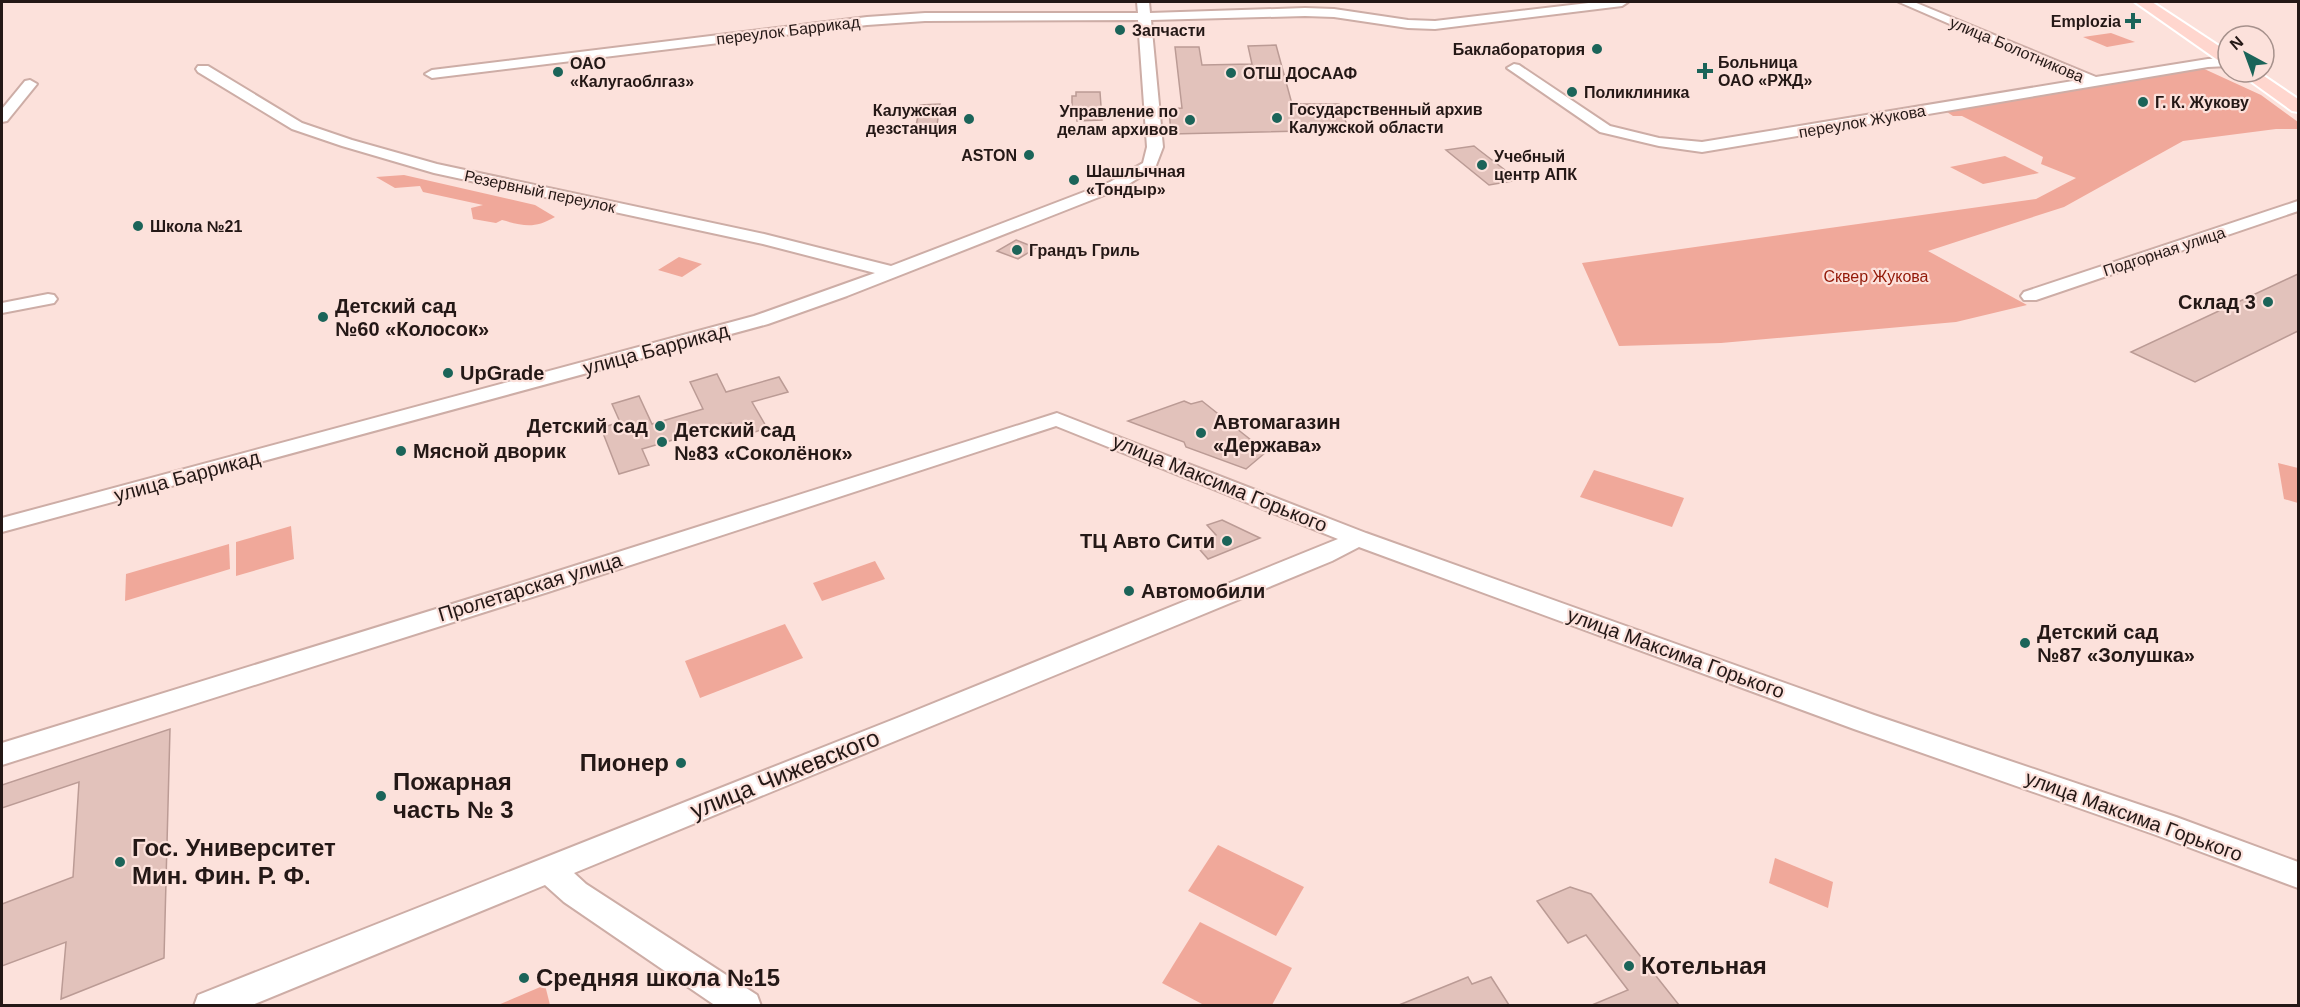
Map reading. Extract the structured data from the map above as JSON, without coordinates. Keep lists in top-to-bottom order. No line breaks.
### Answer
{"streets":{"street":["переулок Баррикад","улица Болотникова","переулок Жукова","Резервный переулок","Подгорная улица","улица Баррикад","улица Максима Горького","Пролетарская улица","улица Чижевского"]},"crossings":[["переулок Баррикад","улица Баррикад"],["улица Болотникова","переулок Жукова"],["Резервный переулок","улица Баррикад"],["улица Максима Горького","Пролетарская улица"],["улица Максима Горького","улица Чижевского"]],"parks":["Сквер Жукова"],"places":{"health":["Emplozia","Больница ОАО «РЖД»"],"other":["Запчасти","Баклаборатория","ОАО «Калугаоблгаз»","ОТШ ДОСААФ","Поликлиника","Г. К. Жукову","Государственный архив Калужской области","Калужская дезстанция","Управление по делам архивов","ASTON","Учебный центр АПК","Шашлычная «Тондыр»","Школа №21","Грандъ Гриль","Склад 3","Детский сад №60 «Колосок»","UpGrade","Детский сад","Автомагазин «Держава»","Детский сад №83 «Соколёнок»","Мясной дворик","ТЦ Авто Сити","Автомобили","Детский сад №87 «Золушка»","Пионер","Пожарная часть № 3","Гос. Университет Мин. Фин. Р. Ф.","Котельная","Средняя школа №15"]},"north":"top left"}
